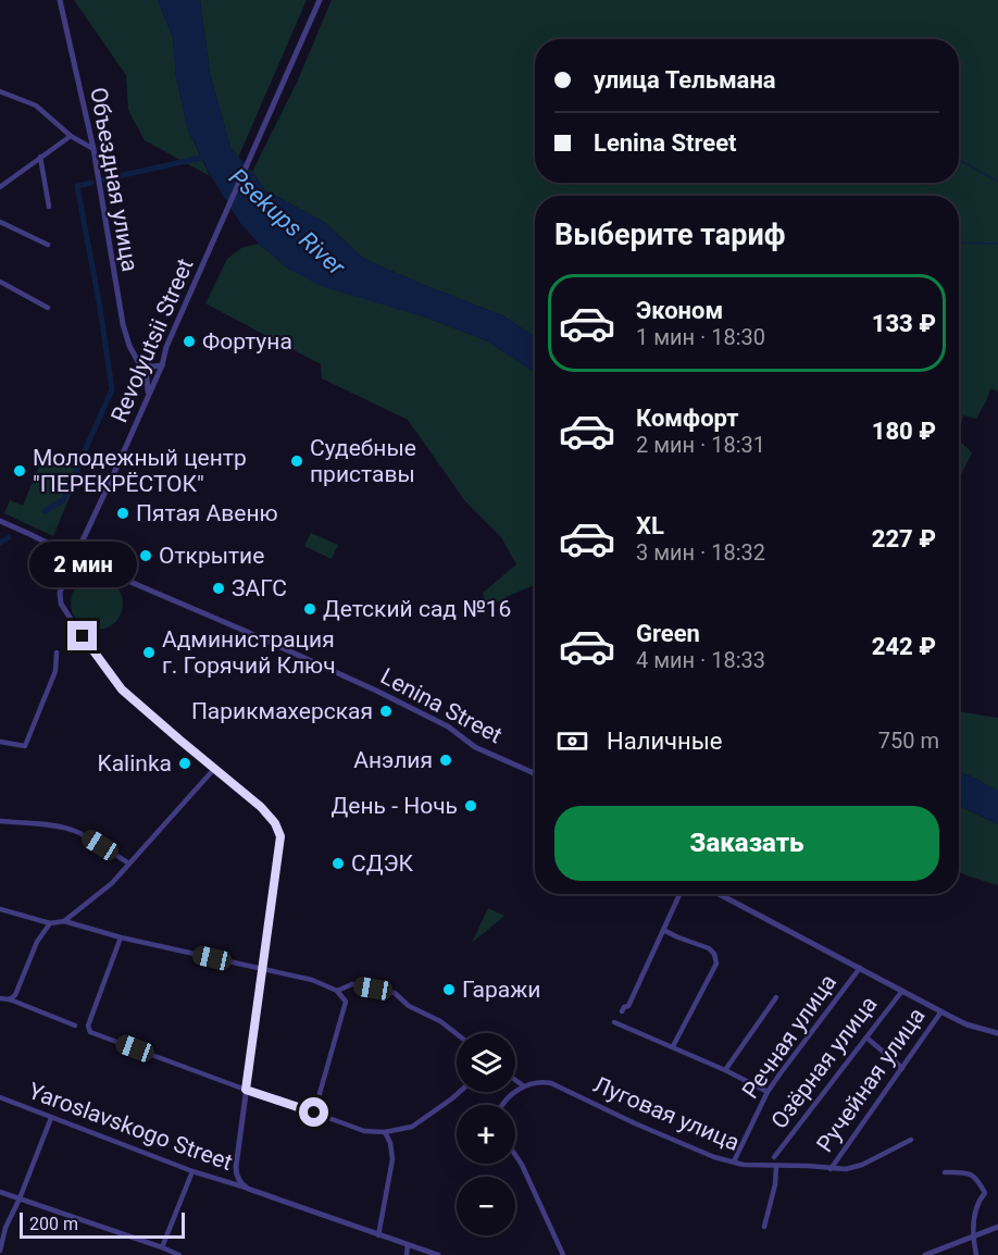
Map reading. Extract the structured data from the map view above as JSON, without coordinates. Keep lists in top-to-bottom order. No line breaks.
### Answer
{"streets":{"street":["Объездная улица","Revolyutsii Street","Lenina Street","Речная улица","Озёрная улица","Ручейная улица","Луговая улица","Yaroslavskogo Street"]},"crossings":[["Объездная улица","Revolyutsii Street"],["Revolyutsii Street","Lenina Street"],["Речная улица","Луговая улица"],["Ручейная улица","Луговая улица"]],"water":["Psekups River"],"places":["Фортуна","Судебные приставы","Молодежный центр \"ПЕРЕКРЁСТОК\"","Пятая Авеню","Открытие","ЗАГС","Детский сад №16","Администрация г. Горячий Ключ","Парикмахерская","Анэлия","Kalinka","День - Ночь","СДЭК","Гаражи"],"scale_bar":"200 m","page":{"banner":["улица Тельмана","Lenina Street"],"heading":"Выберите тариф","list":[{"name":"Эконом","note":"1 мин · 18:30","value":"133 ₽"},{"name":"Комфорт","note":"2 мин · 18:31","value":"180 ₽"},{"name":"XL","note":"3 мин · 18:32","value":"227 ₽"},{"name":"Green","note":"4 мин · 18:33","value":"242 ₽"}],"bubble":"2 мин","pay":["Наличные","750 m"],"buttons":"Заказать","map_buttons":["+","−"],"scale":"200 m"}}
